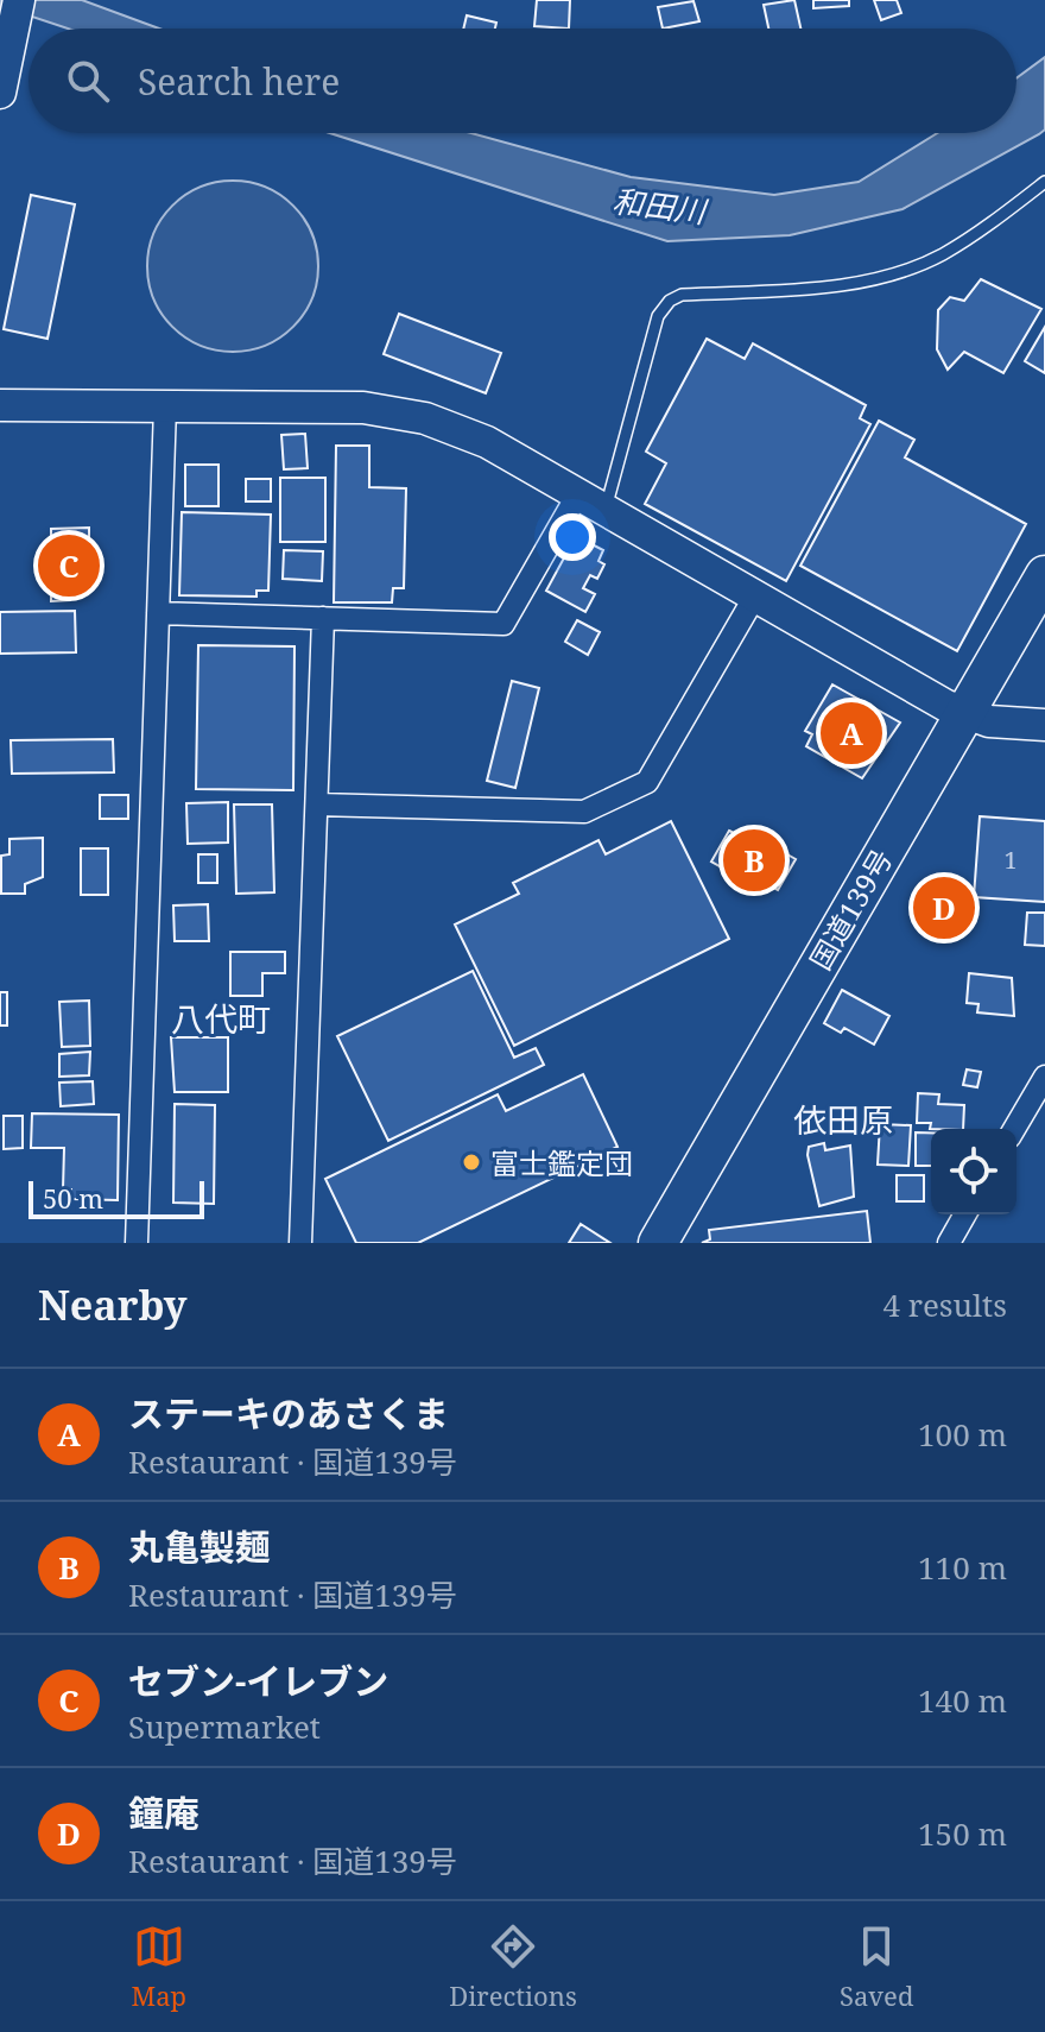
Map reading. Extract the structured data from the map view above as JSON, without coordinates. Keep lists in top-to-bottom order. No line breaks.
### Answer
{"streets":{"highway":["国道139号"]},"districts":["八代町","依田原"],"water":["和田川"],"places":["富士鑑定団"],"house_numbers":["1"],"scale_bar":"50 m","page":{"search":"Search here","pins":["C","A","B","D"],"scale":"50 m","heading":["Nearby","4 results"],"list":[{"mark":"A","name":"ステーキのあさくま","note":"Restaurant · 国道139号","value":"100 m"},{"mark":"B","name":"丸亀製麺","note":"Restaurant · 国道139号","value":"110 m"},{"mark":"C","name":"セブン-イレブン","note":"Supermarket","value":"140 m"},{"mark":"D","name":"鐘庵","note":"Restaurant · 国道139号","value":"150 m"}],"nav":["Map","Directions","Saved"]}}
